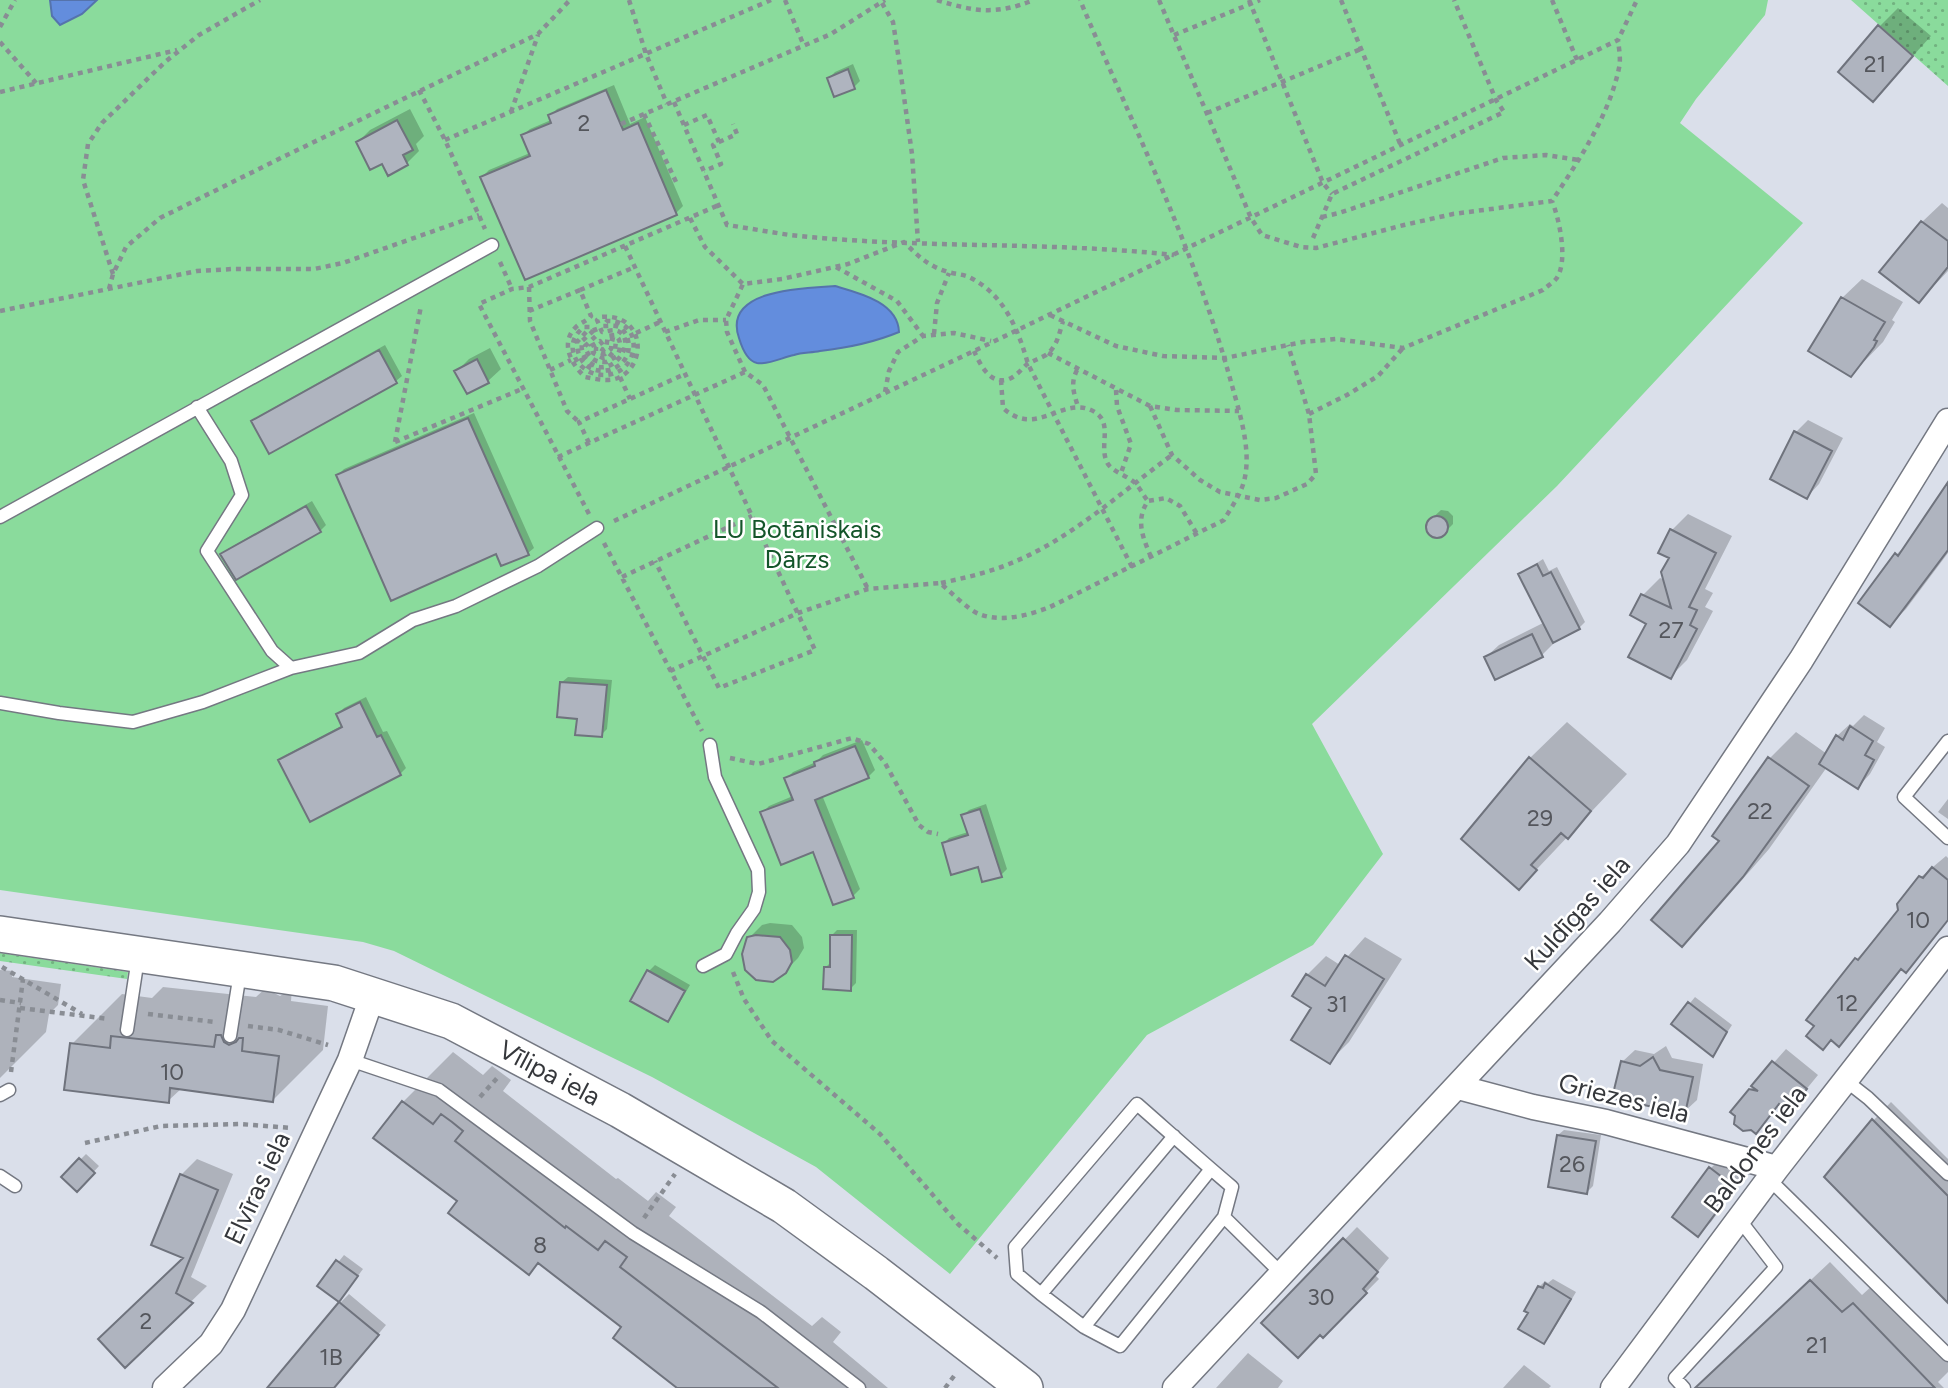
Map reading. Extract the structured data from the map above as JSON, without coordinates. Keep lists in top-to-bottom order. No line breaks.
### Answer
{"streets":{"street":["Kuldīgas iela","Vīlipa iela","Griezes iela","Baldones iela","Elvīras iela"]},"crossings":[["Kuldīgas iela","Griezes iela"],["Vīlipa iela","Elvīras iela"],["Griezes iela","Baldones iela"]],"parks":["LU Botāniskais Dārzs"],"house_numbers":["21","2","27","22","29","10","12","31","10","26","8","30","2","21","1B"]}
